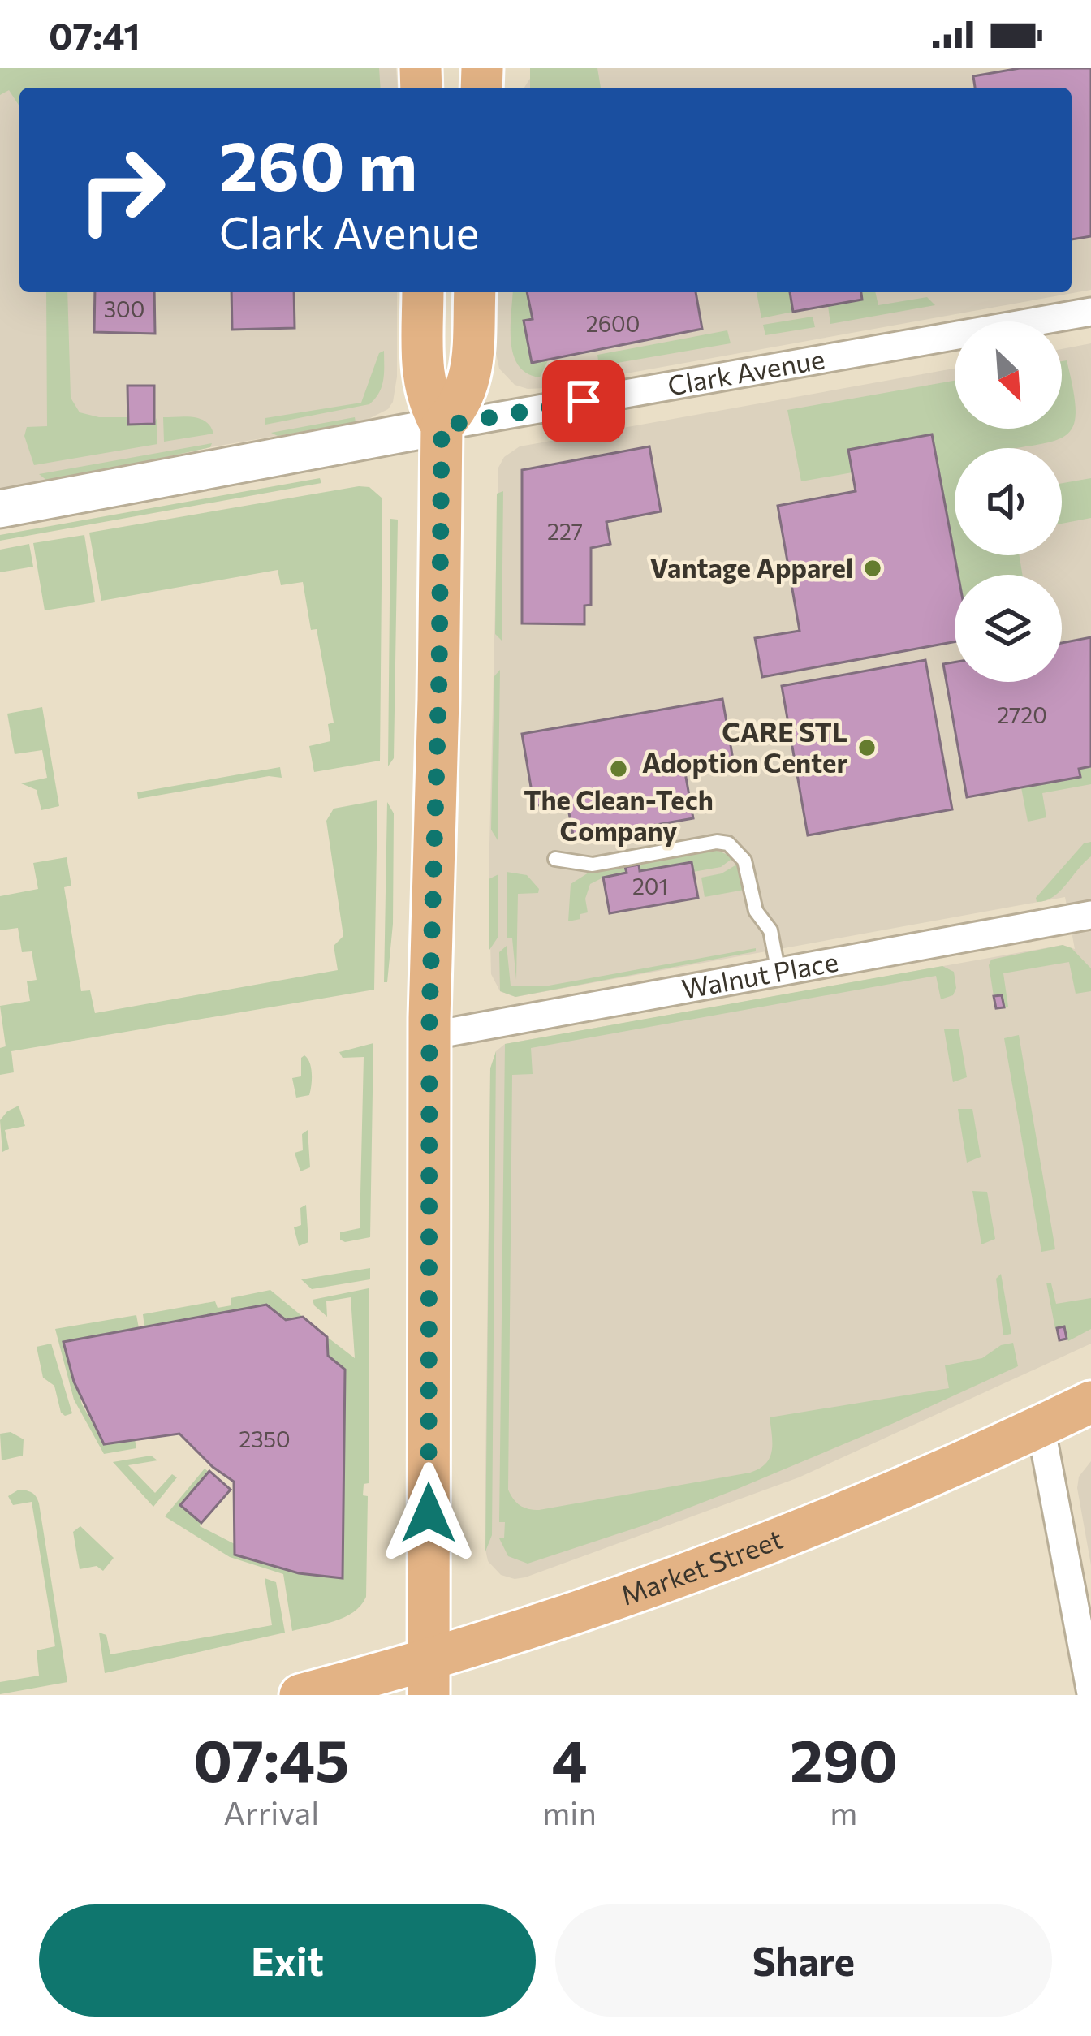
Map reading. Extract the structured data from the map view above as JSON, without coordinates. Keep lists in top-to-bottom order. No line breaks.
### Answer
{"streets":{"main road":["Market Street"],"street":["Clark Avenue","Walnut Place"]},"places":["Vantage Apparel","CARE STL Adoption Center","The Clean-Tech Company"],"house_numbers":["300","2600","227","2720","201","2350"],"north":"bottom right","page":{"status":"07:41","turn":["260 m","Clark Avenue"],"eta":["07:45","Arrival","4","min","290","m"],"buttons":["Exit","Share"]}}
